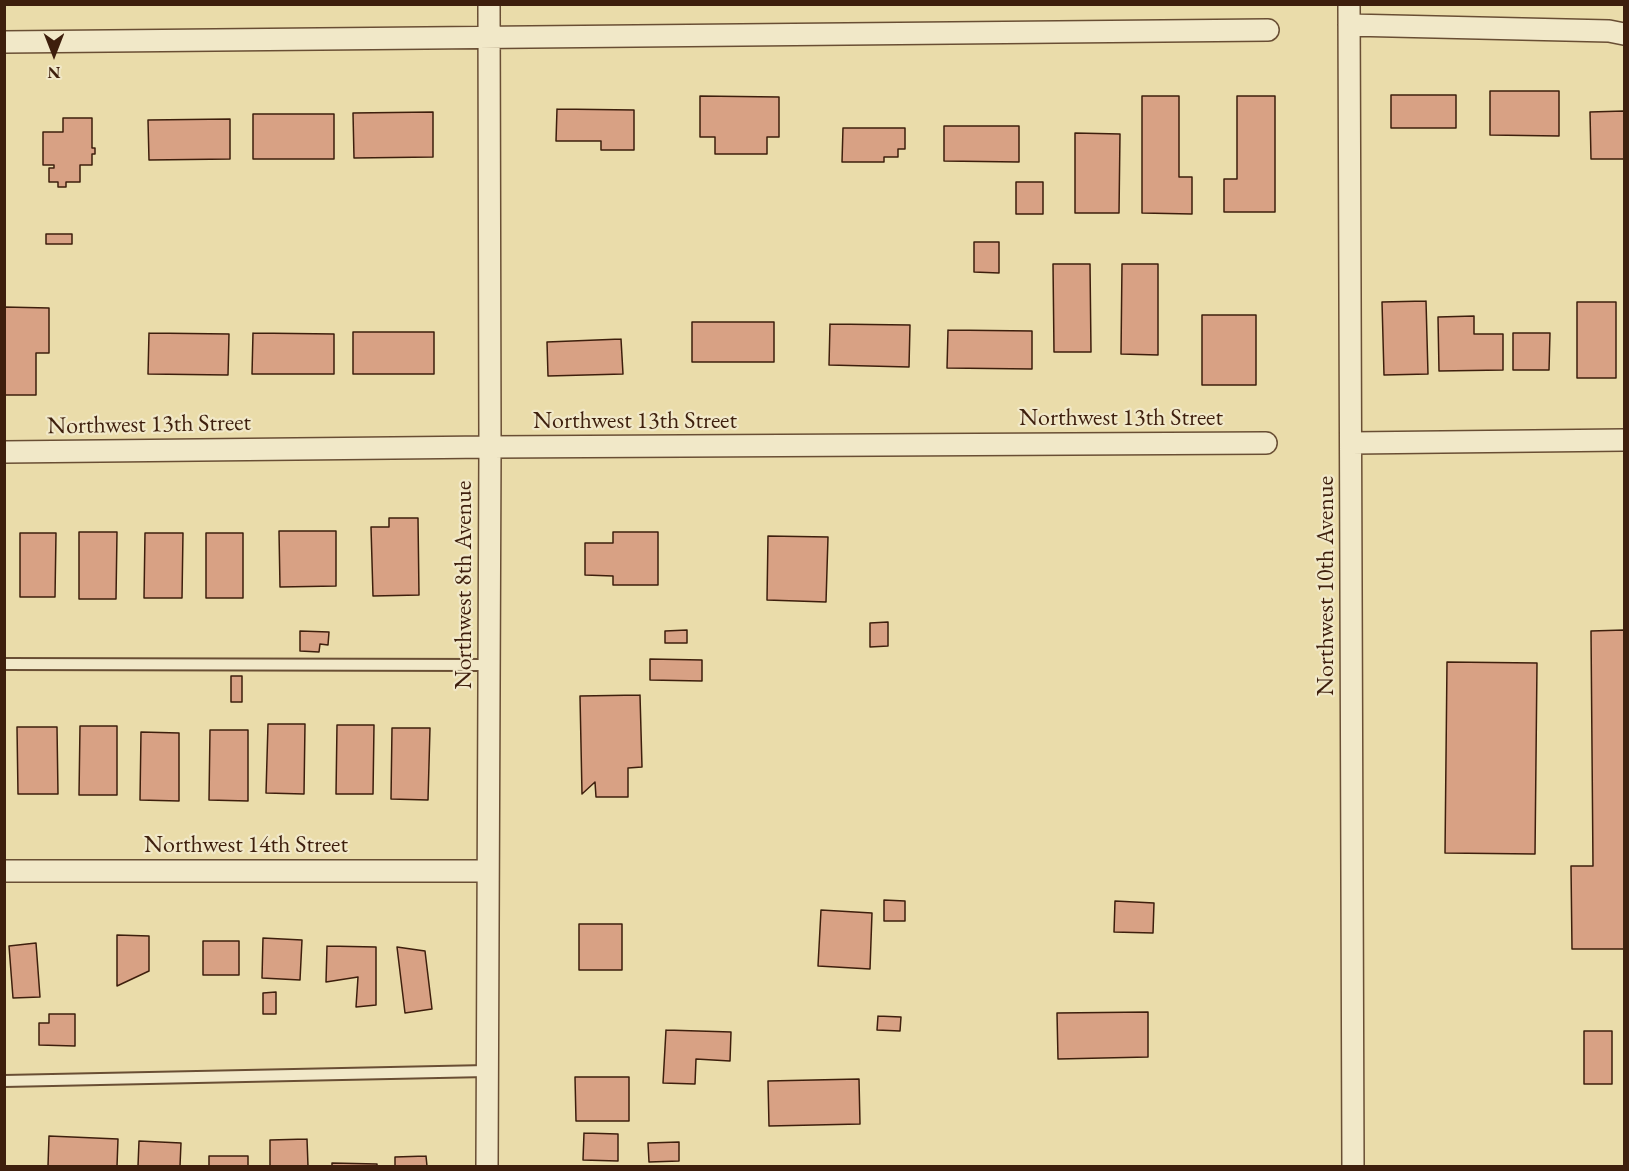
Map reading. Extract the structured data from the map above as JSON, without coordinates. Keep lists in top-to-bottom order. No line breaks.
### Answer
{"streets":{"street":["Northwest 13th Street","Northwest 8th Avenue","Northwest 10th Avenue","Northwest 14th Street"]},"crossings":[["Northwest 13th Street","Northwest 8th Avenue"],["Northwest 8th Avenue","Northwest 14th Street"]],"north":"bottom"}
